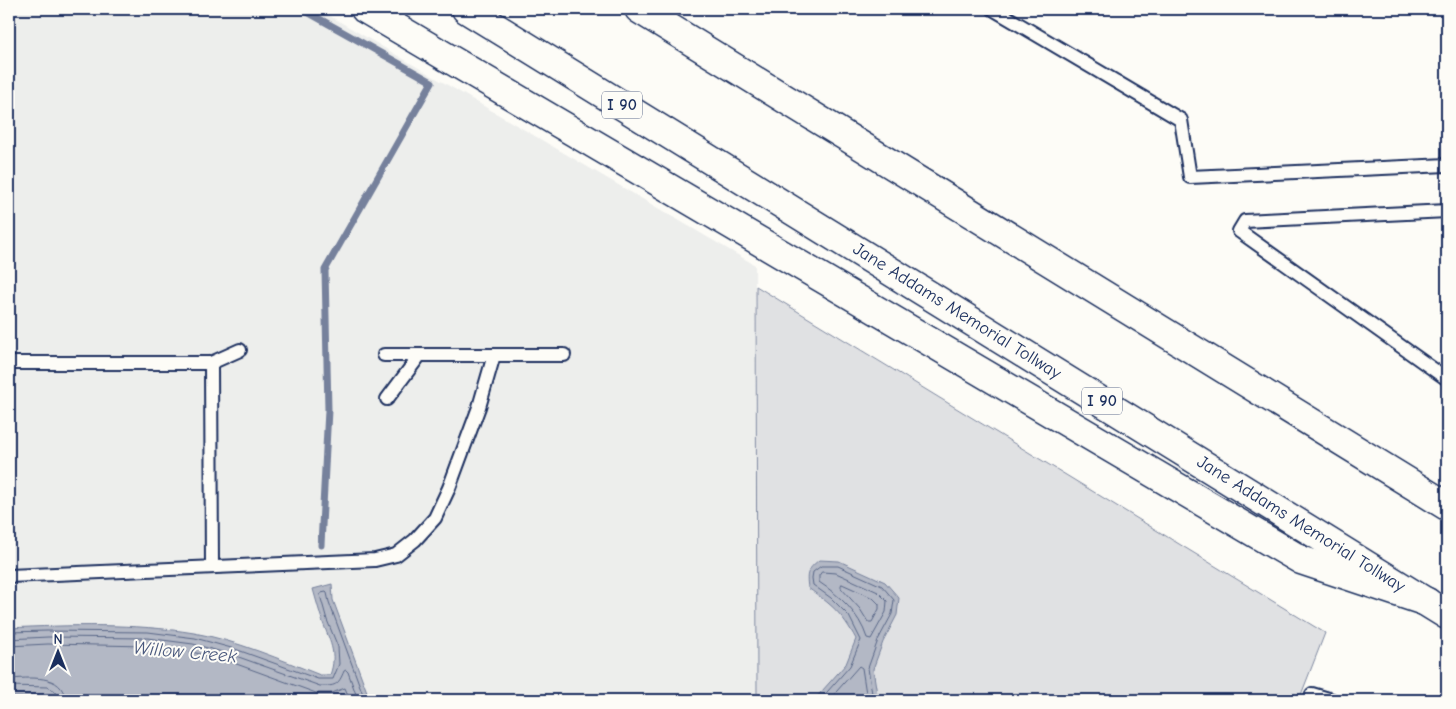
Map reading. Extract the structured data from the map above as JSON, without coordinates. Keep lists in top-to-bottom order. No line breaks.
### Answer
{"streets":{"highway":["I 90","Jane Addams Memorial Tollway"]},"water":["Willow Creek"],"north":"top"}
